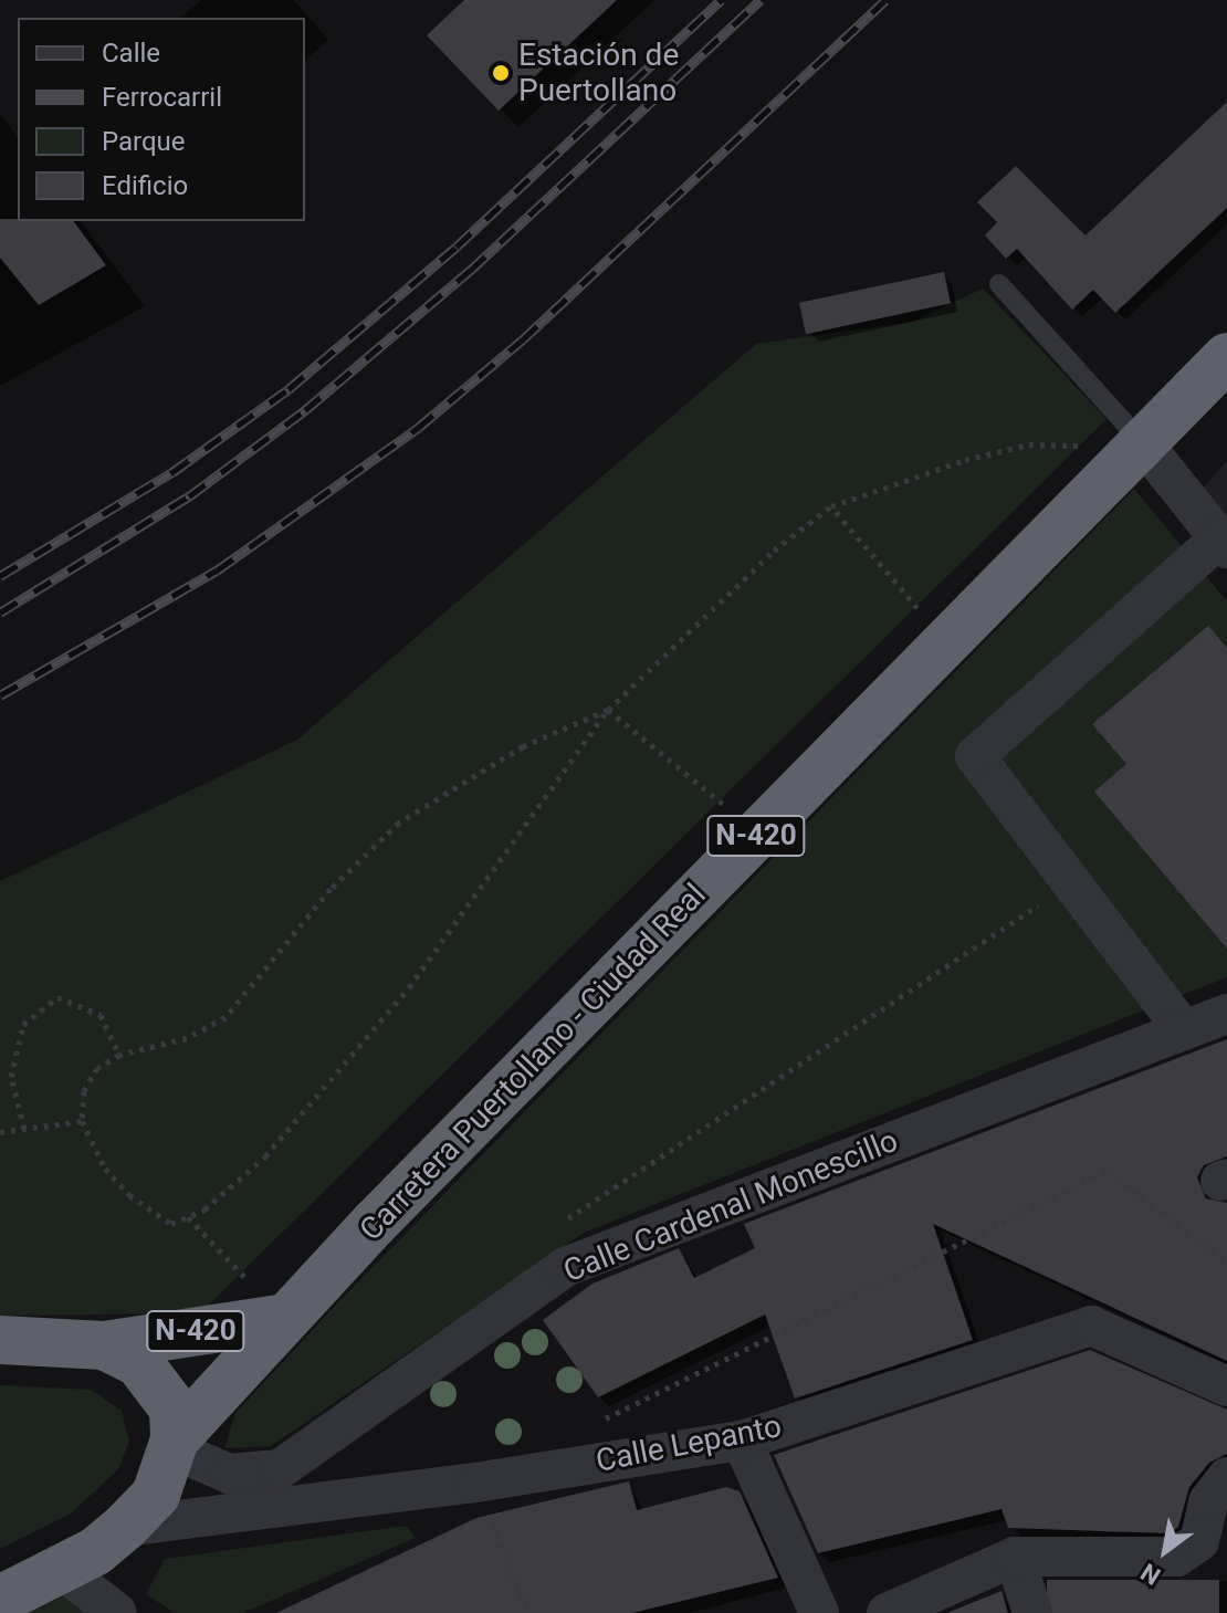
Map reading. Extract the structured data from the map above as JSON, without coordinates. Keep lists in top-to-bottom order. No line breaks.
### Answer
{"streets":{"highway":["N-420","Carretera Puertollano - Ciudad Real"],"street":["Calle Cardenal Monescillo","Calle Lepanto"]},"crossings":[["N-420","Carretera Puertollano - Ciudad Real"],["Carretera Puertollano - Ciudad Real","Calle Cardenal Monescillo"]],"places":["Estación de Puertollano"],"legend":["Calle","Ferrocarril","Parque","Edificio"],"north":"bottom left"}
